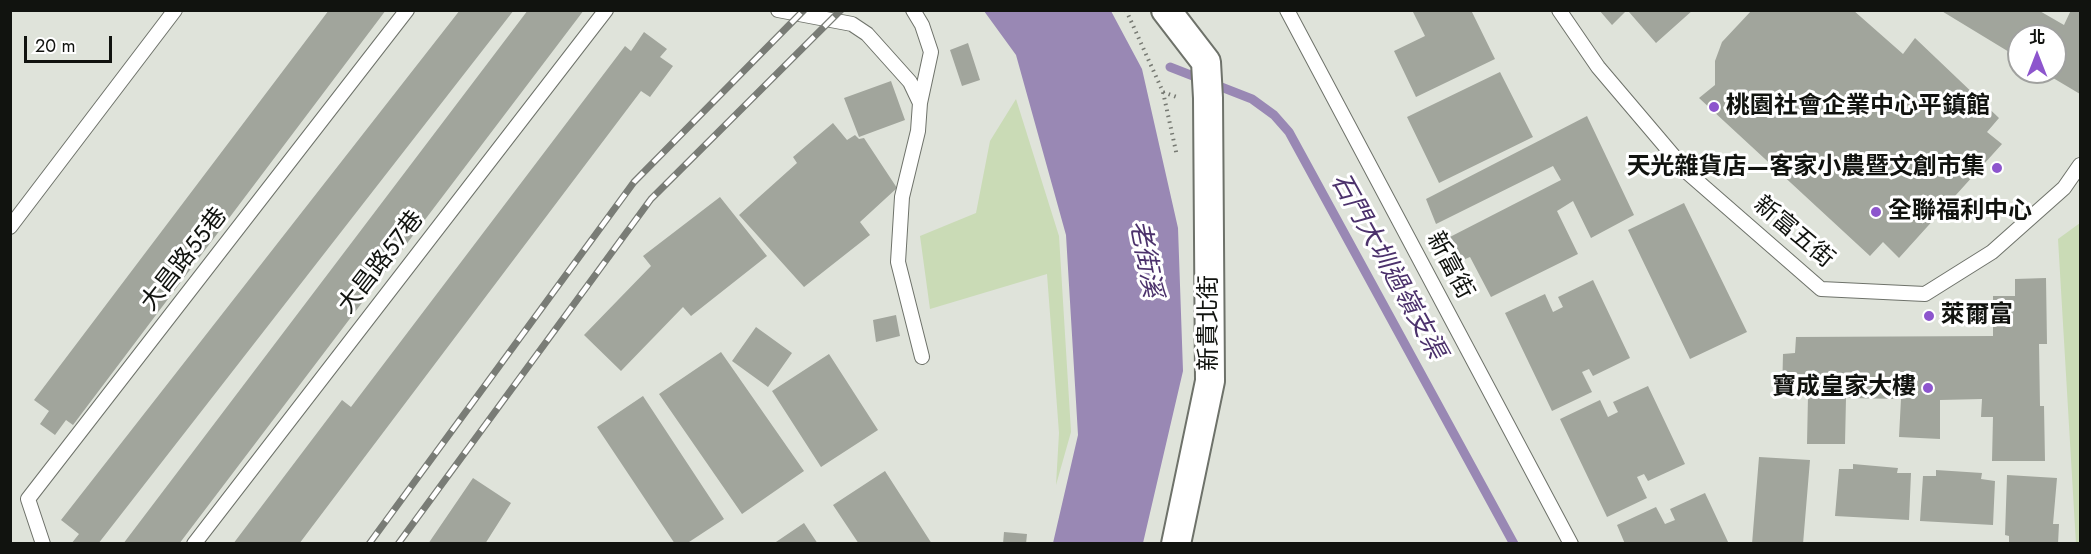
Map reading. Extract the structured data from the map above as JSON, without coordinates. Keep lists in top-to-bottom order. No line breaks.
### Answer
{"streets":{"street":["新貴北街"],"lane":["新富五街","大昌路55巷","大昌路57巷","新富街"]},"water":["老街溪","石門大圳過嶺支渠"],"places":["桃園社會企業中心平鎮館","天光雜貨店—客家小農暨文創市集","全聯福利中心","萊爾富","寶成皇家大樓"],"scale_bar":"20 m","north":"top"}
